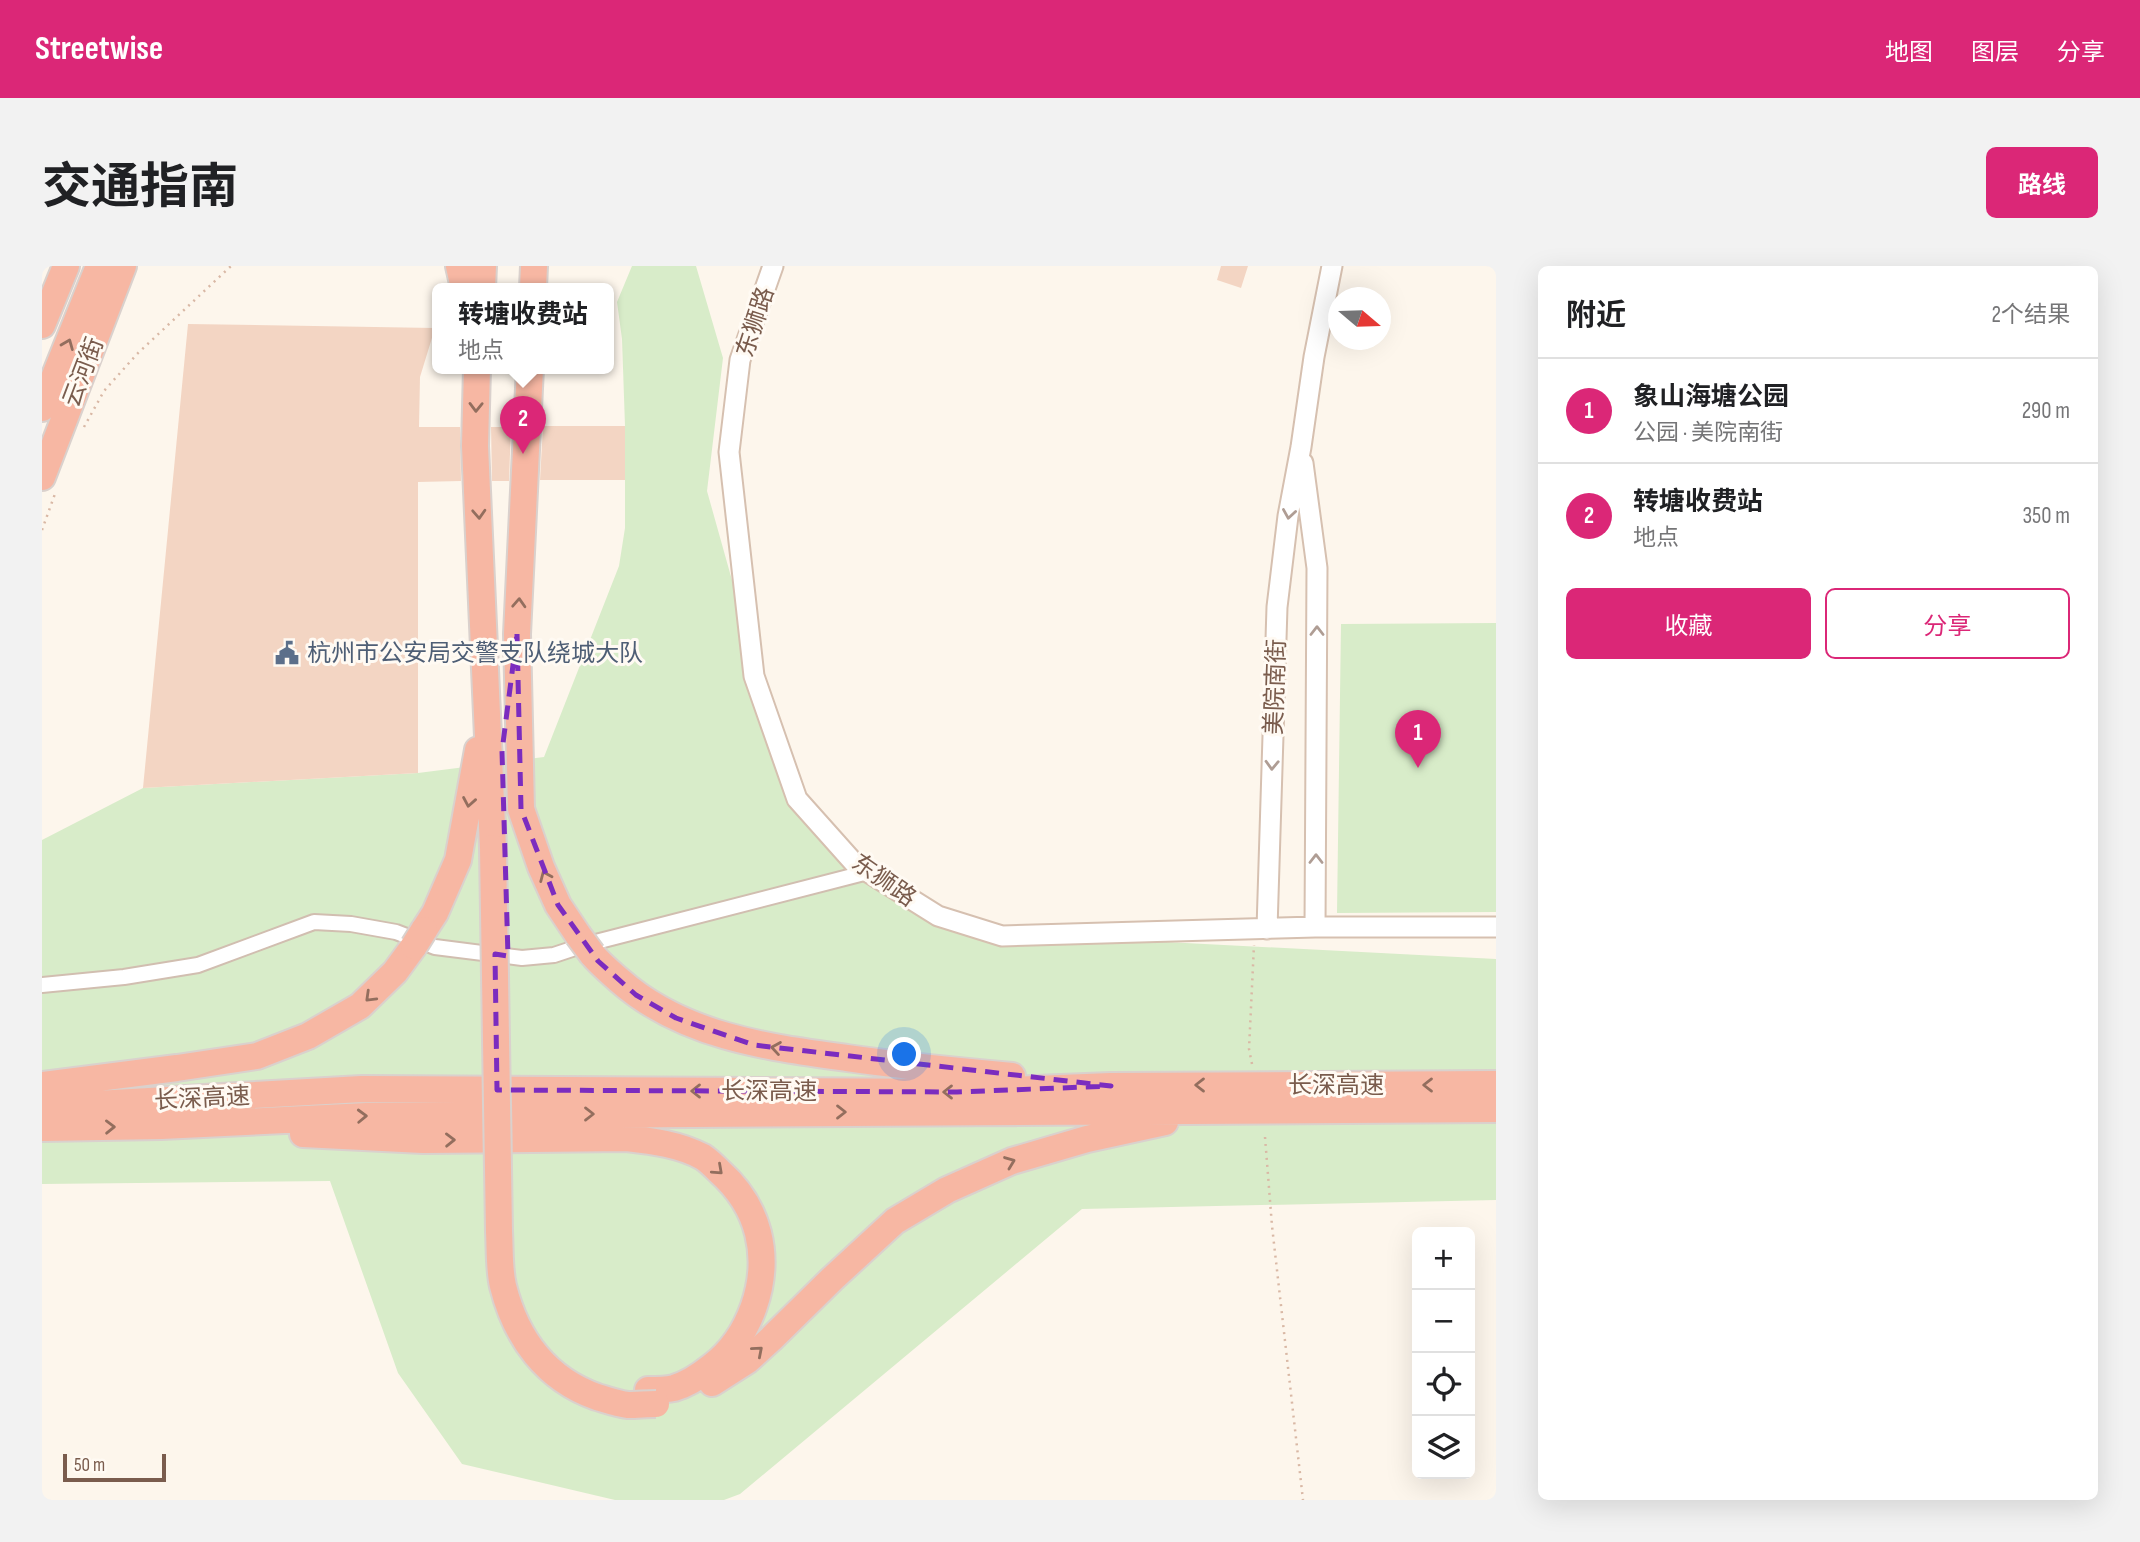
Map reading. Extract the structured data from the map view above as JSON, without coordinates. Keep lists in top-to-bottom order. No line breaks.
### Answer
{"streets":{"highway":["云河街","长深高速"],"street":["东狮路","美院南街"]},"crossings":[["东狮路","美院南街"]],"places":{"public building":["杭州市公安局交警支队绕城大队"]},"scale_bar":"50 m","north":"right","page":{"header":"Streetwise","nav":["地图","图层","分享"],"title":"交通指南","buttons":["路线",["收藏","分享"]],"heading":["附近","2个结果"],"popup":["转塘收费站","地点"],"list":[{"mark":"1","name":"象山海塘公园","note":"公园 · 美院南街","value":"290 m"},{"mark":"2","name":"转塘收费站","note":"地点","value":"350 m"}],"pins":["2","1"],"map_buttons":["+","−"],"scale":"50 m"}}
